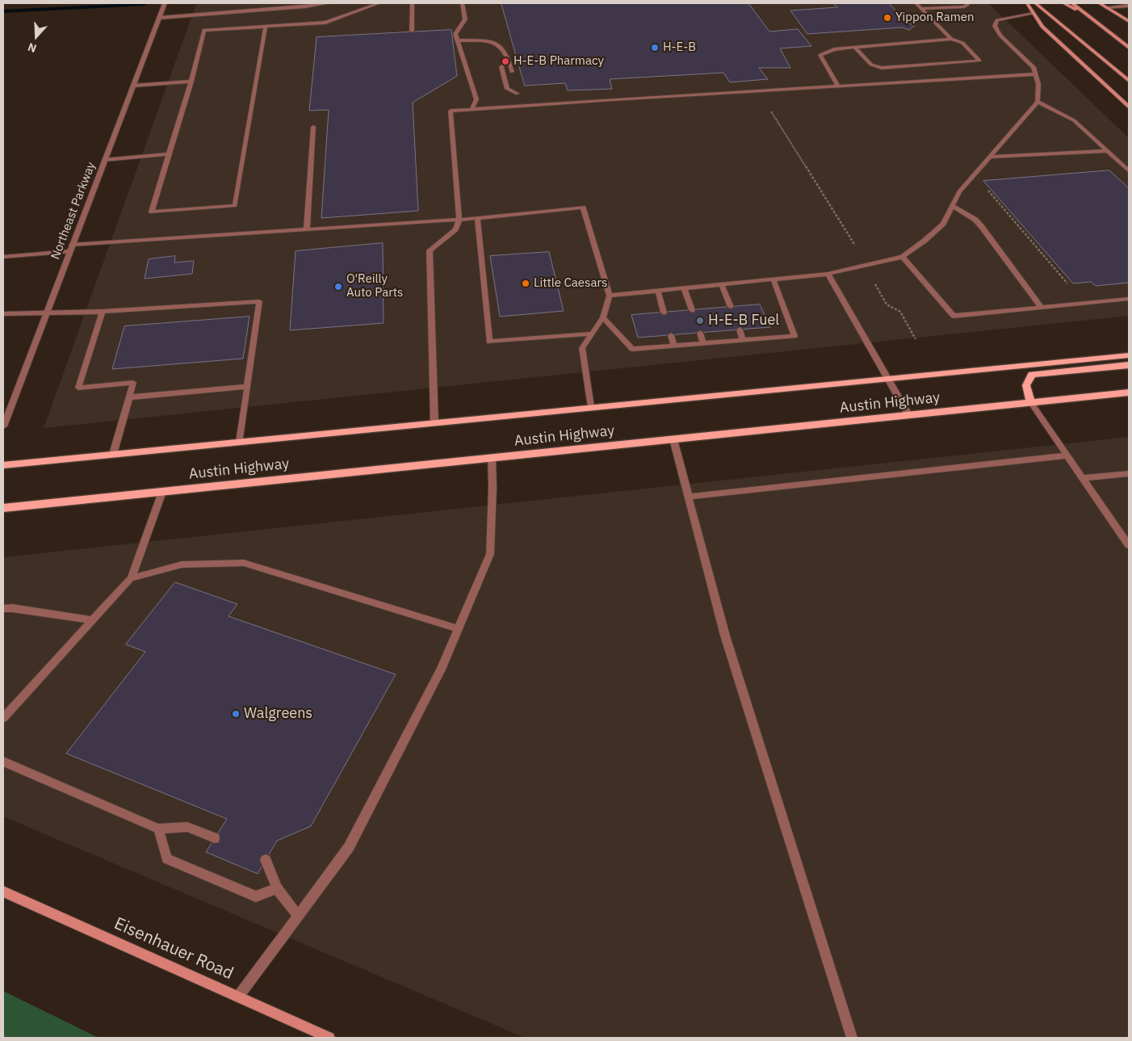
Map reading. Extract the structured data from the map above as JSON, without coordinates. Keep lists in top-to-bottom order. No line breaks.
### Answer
{"streets":{"main road":["Austin Highway","Eisenhauer Road"],"street":["Northeast Parkway"]},"places":["Yippon Ramen","H-E-B","H-E-B Pharmacy","Little Caesars","O'Reilly Auto Parts","H-E-B Fuel","Walgreens"],"north":"bottom"}
